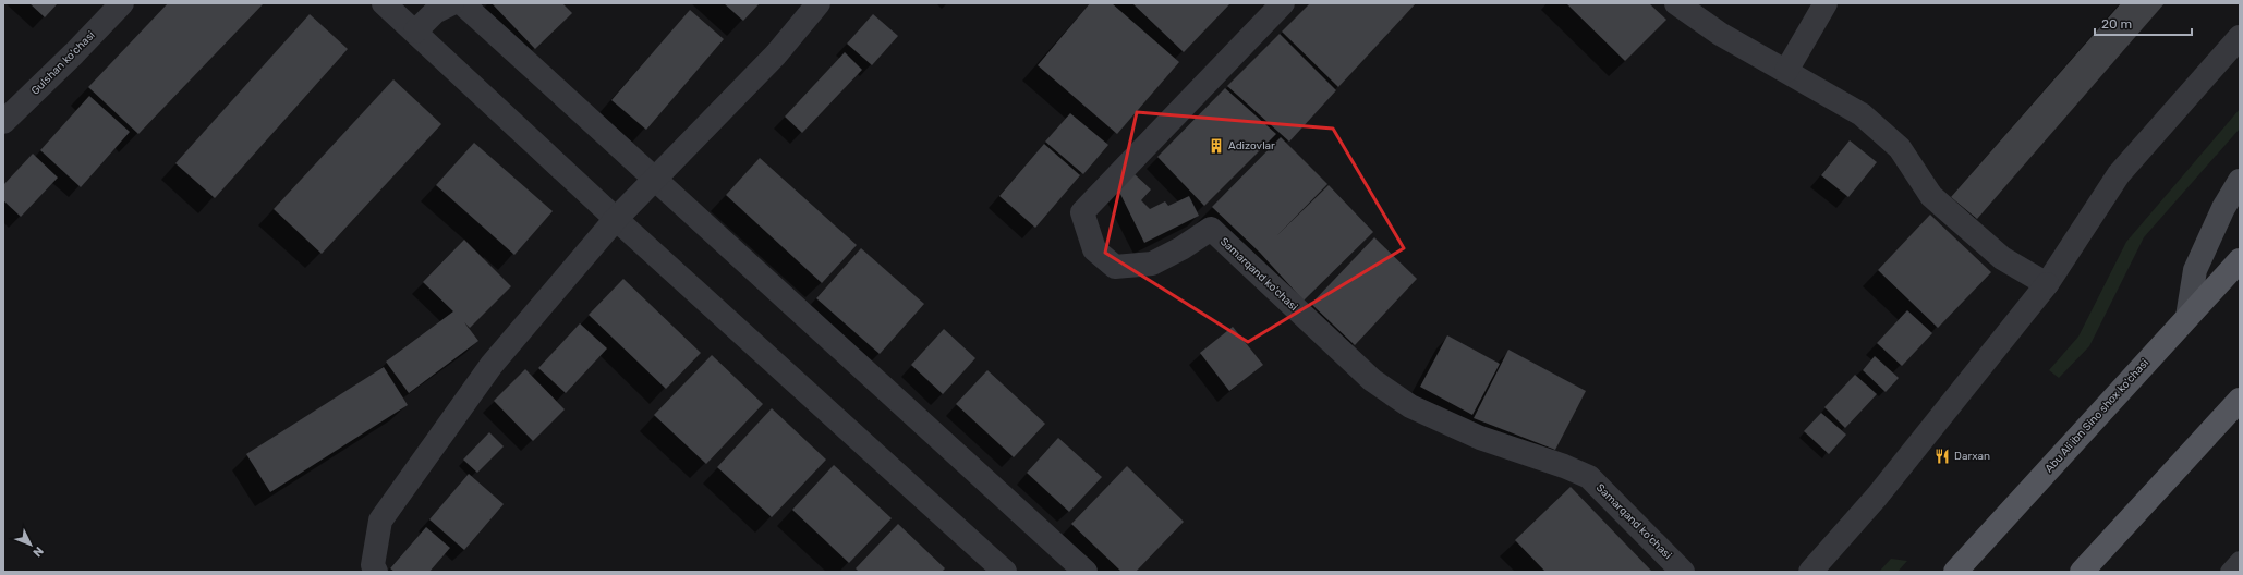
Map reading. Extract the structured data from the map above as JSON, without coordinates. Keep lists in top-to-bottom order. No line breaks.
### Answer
{"streets":{"main road":["Abu Ali ibn Sino shox ko'chasi"],"street":["Gulshan ko'chasi","Samarqand ko'chasi"]},"places":{"building":["Adizovlar"],"restaurant":["Darxan"]},"scale_bar":"20 m","north":"bottom right"}
